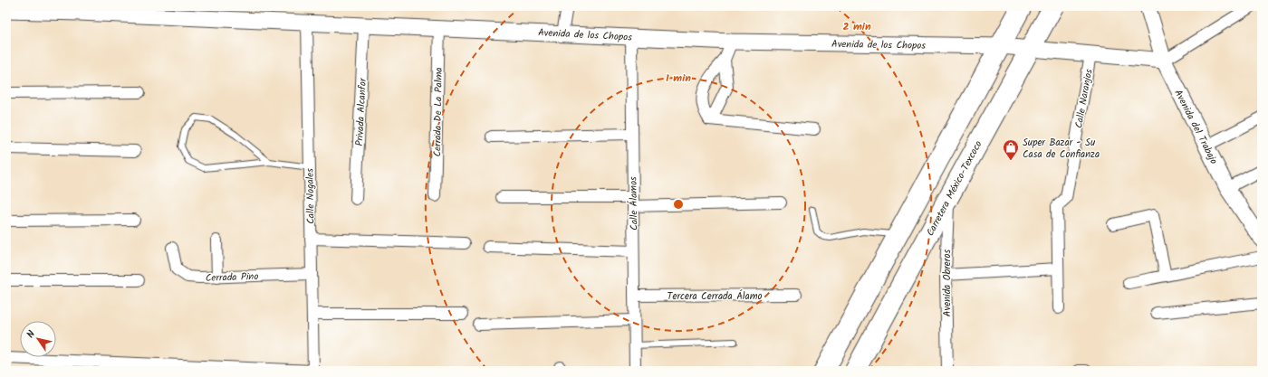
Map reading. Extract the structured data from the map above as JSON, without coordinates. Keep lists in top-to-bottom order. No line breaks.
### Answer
{"streets":{"highway":["Carretera México-Texcoco"],"street":["Avenida de los Chopos","Calle Naranjos","Privada Alcanfor","Cerrada De La Palma","Avenida del Trabajo","Calle Nogales","Calle Álamos","Cerrada Pino","Avenida Obreros","Tercera Cerrada Álamo"]},"crossings":[["Avenida de los Chopos","Calle Naranjos"],["Avenida de los Chopos","Privada Alcanfor"],["Avenida de los Chopos","Cerrada De La Palma"],["Avenida de los Chopos","Avenida del Trabajo"],["Avenida de los Chopos","Carretera México-Texcoco"],["Avenida de los Chopos","Calle Nogales"],["Avenida de los Chopos","Calle Álamos"],["Carretera México-Texcoco","Avenida Obreros"],["Calle Nogales","Cerrada Pino"],["Calle Álamos","Tercera Cerrada Álamo"]],"places":{"shop":["Super Bazar - Su Casa de Confianza"]},"north":"top left","rings":["2 min","1 min"]}
